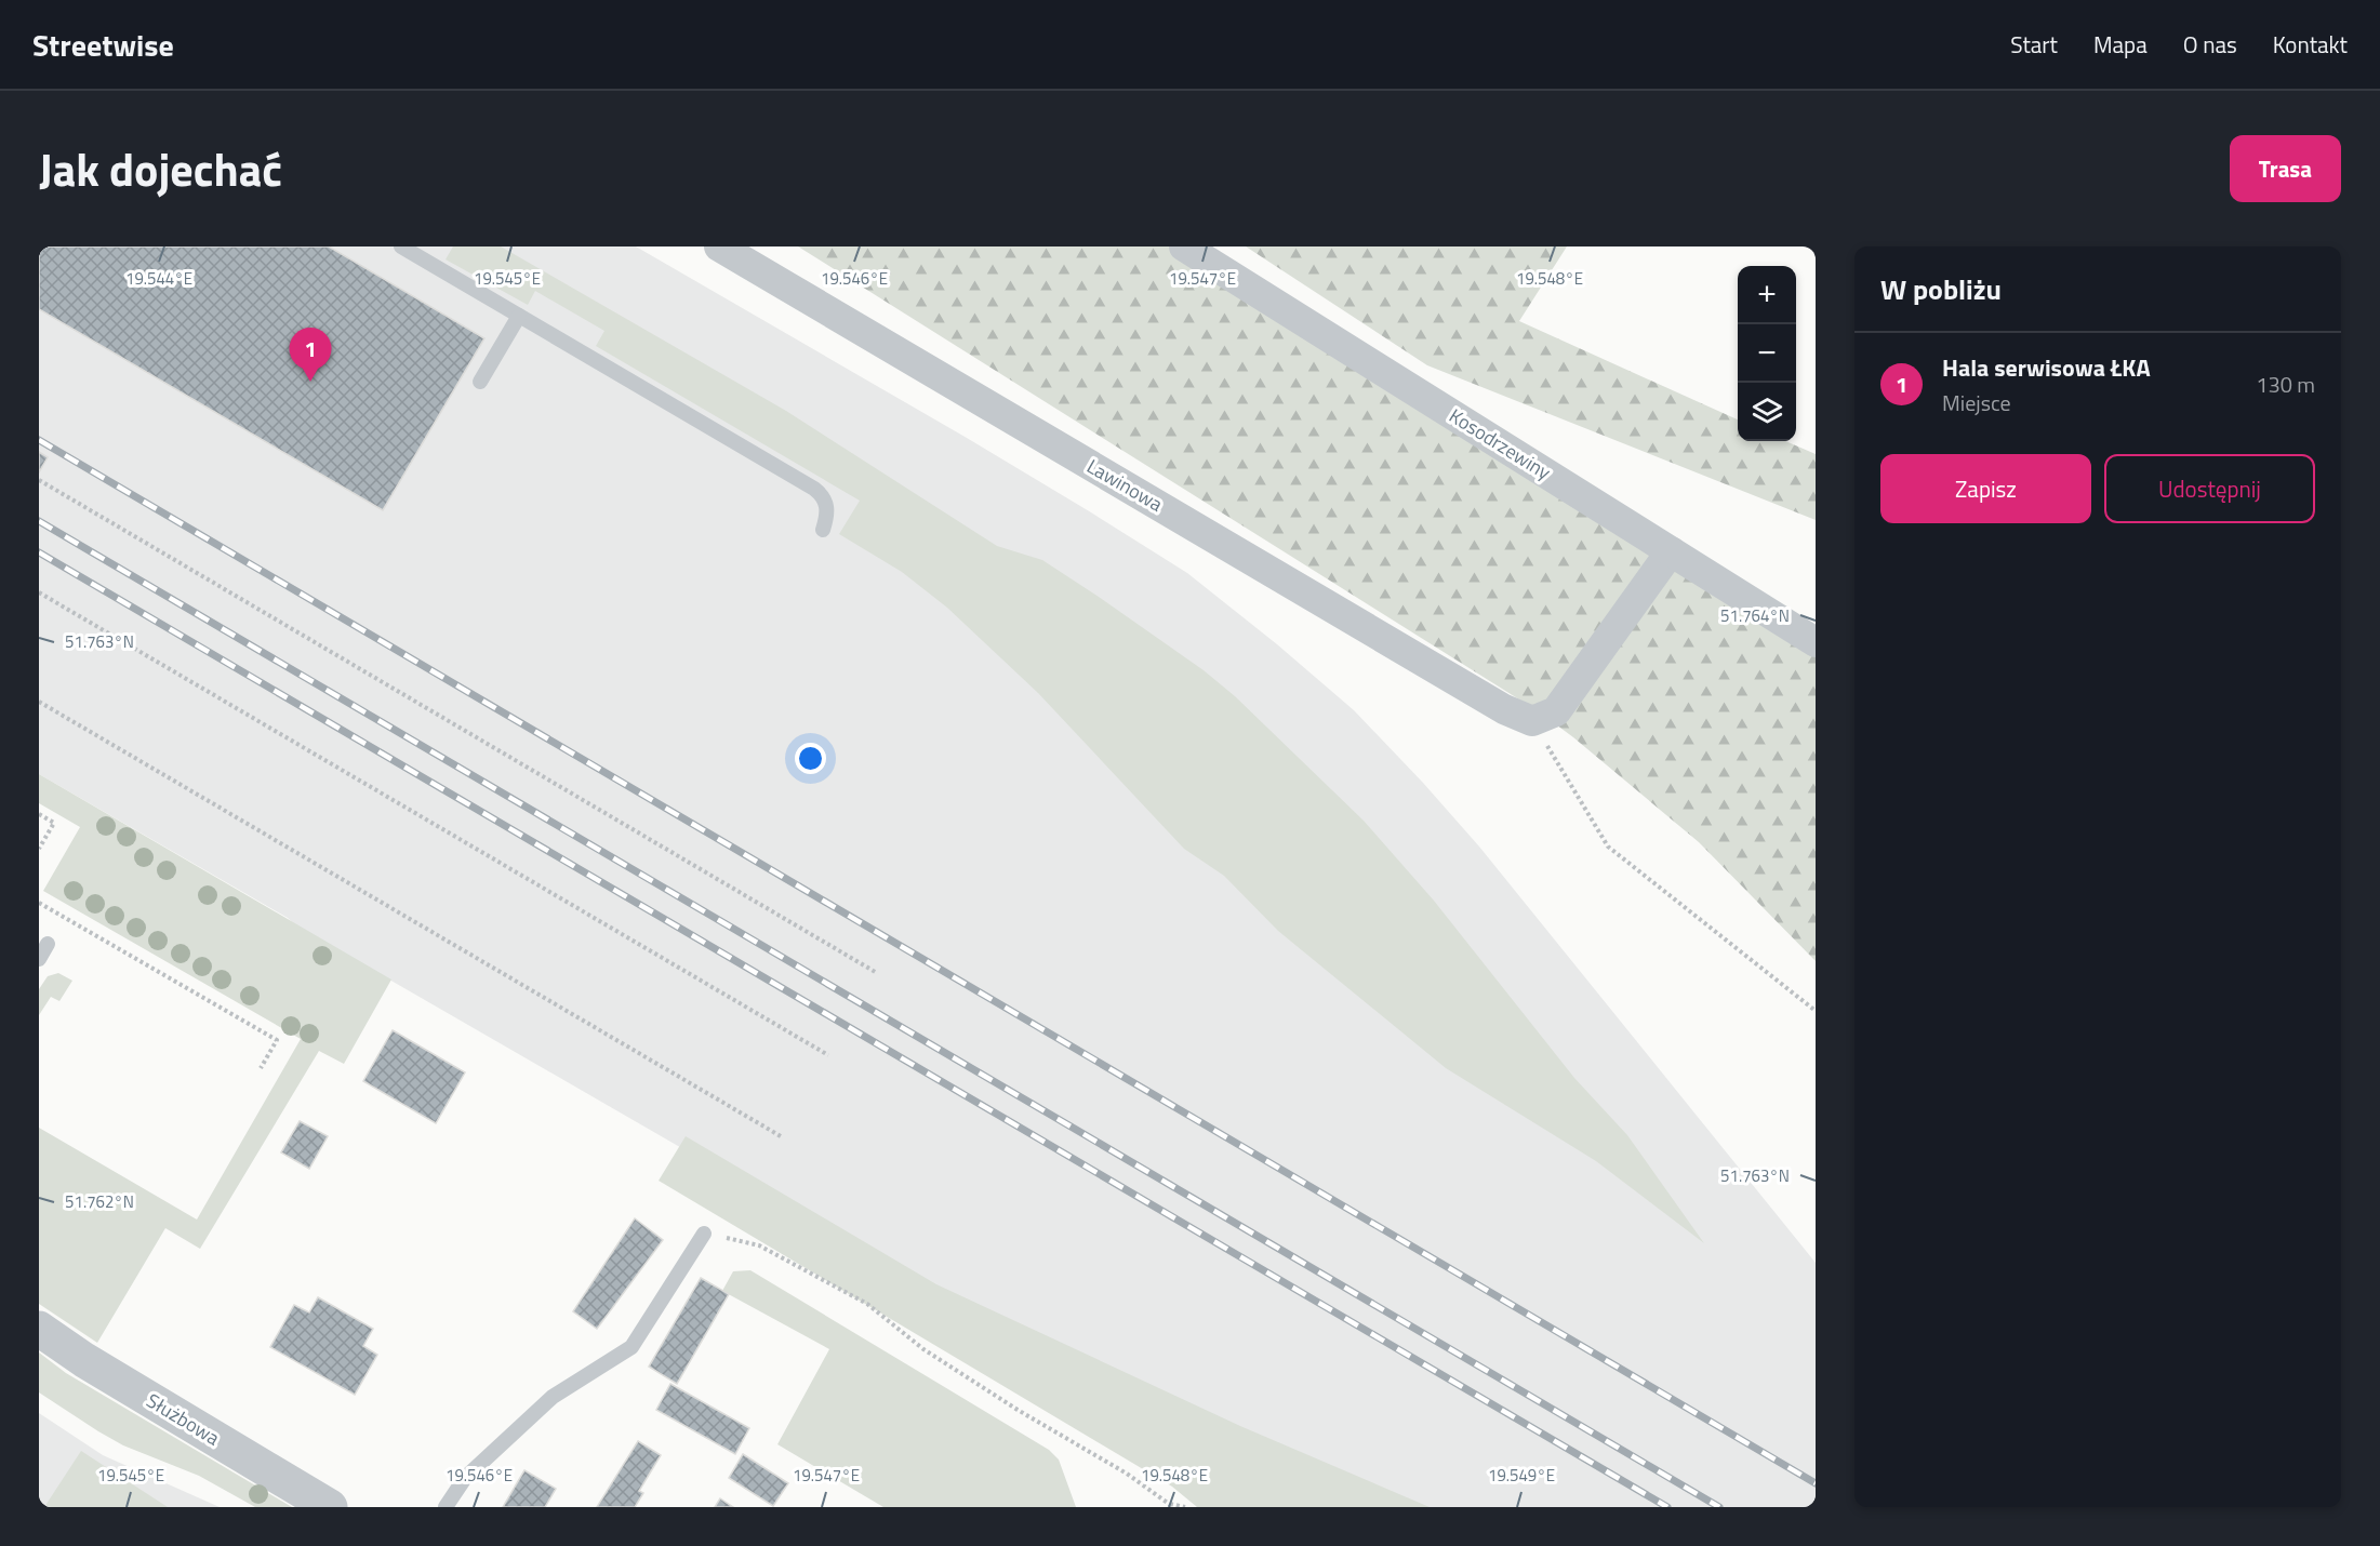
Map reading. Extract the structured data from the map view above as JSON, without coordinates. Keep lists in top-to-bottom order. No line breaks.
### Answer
{"streets":{"street":["Kosodrzewiny","Lawinowa","Służbowa"]},"page":{"header":"Streetwise","nav":["Start","Mapa","O nas","Kontakt"],"title":"Jak dojechać","buttons":["Trasa",["Zapisz","Udostępnij"]],"heading":"W pobliżu","map_buttons":["+","−"],"pins":"1","list":[{"mark":"1","name":"Hala serwisowa ŁKA","note":"Miejsce","value":"130 m"}]},"coordinates":["19.544°E","19.545°E","19.546°E","19.547°E","19.548°E","51.764°N","51.763°N","51.762°N","19.549°E"]}
